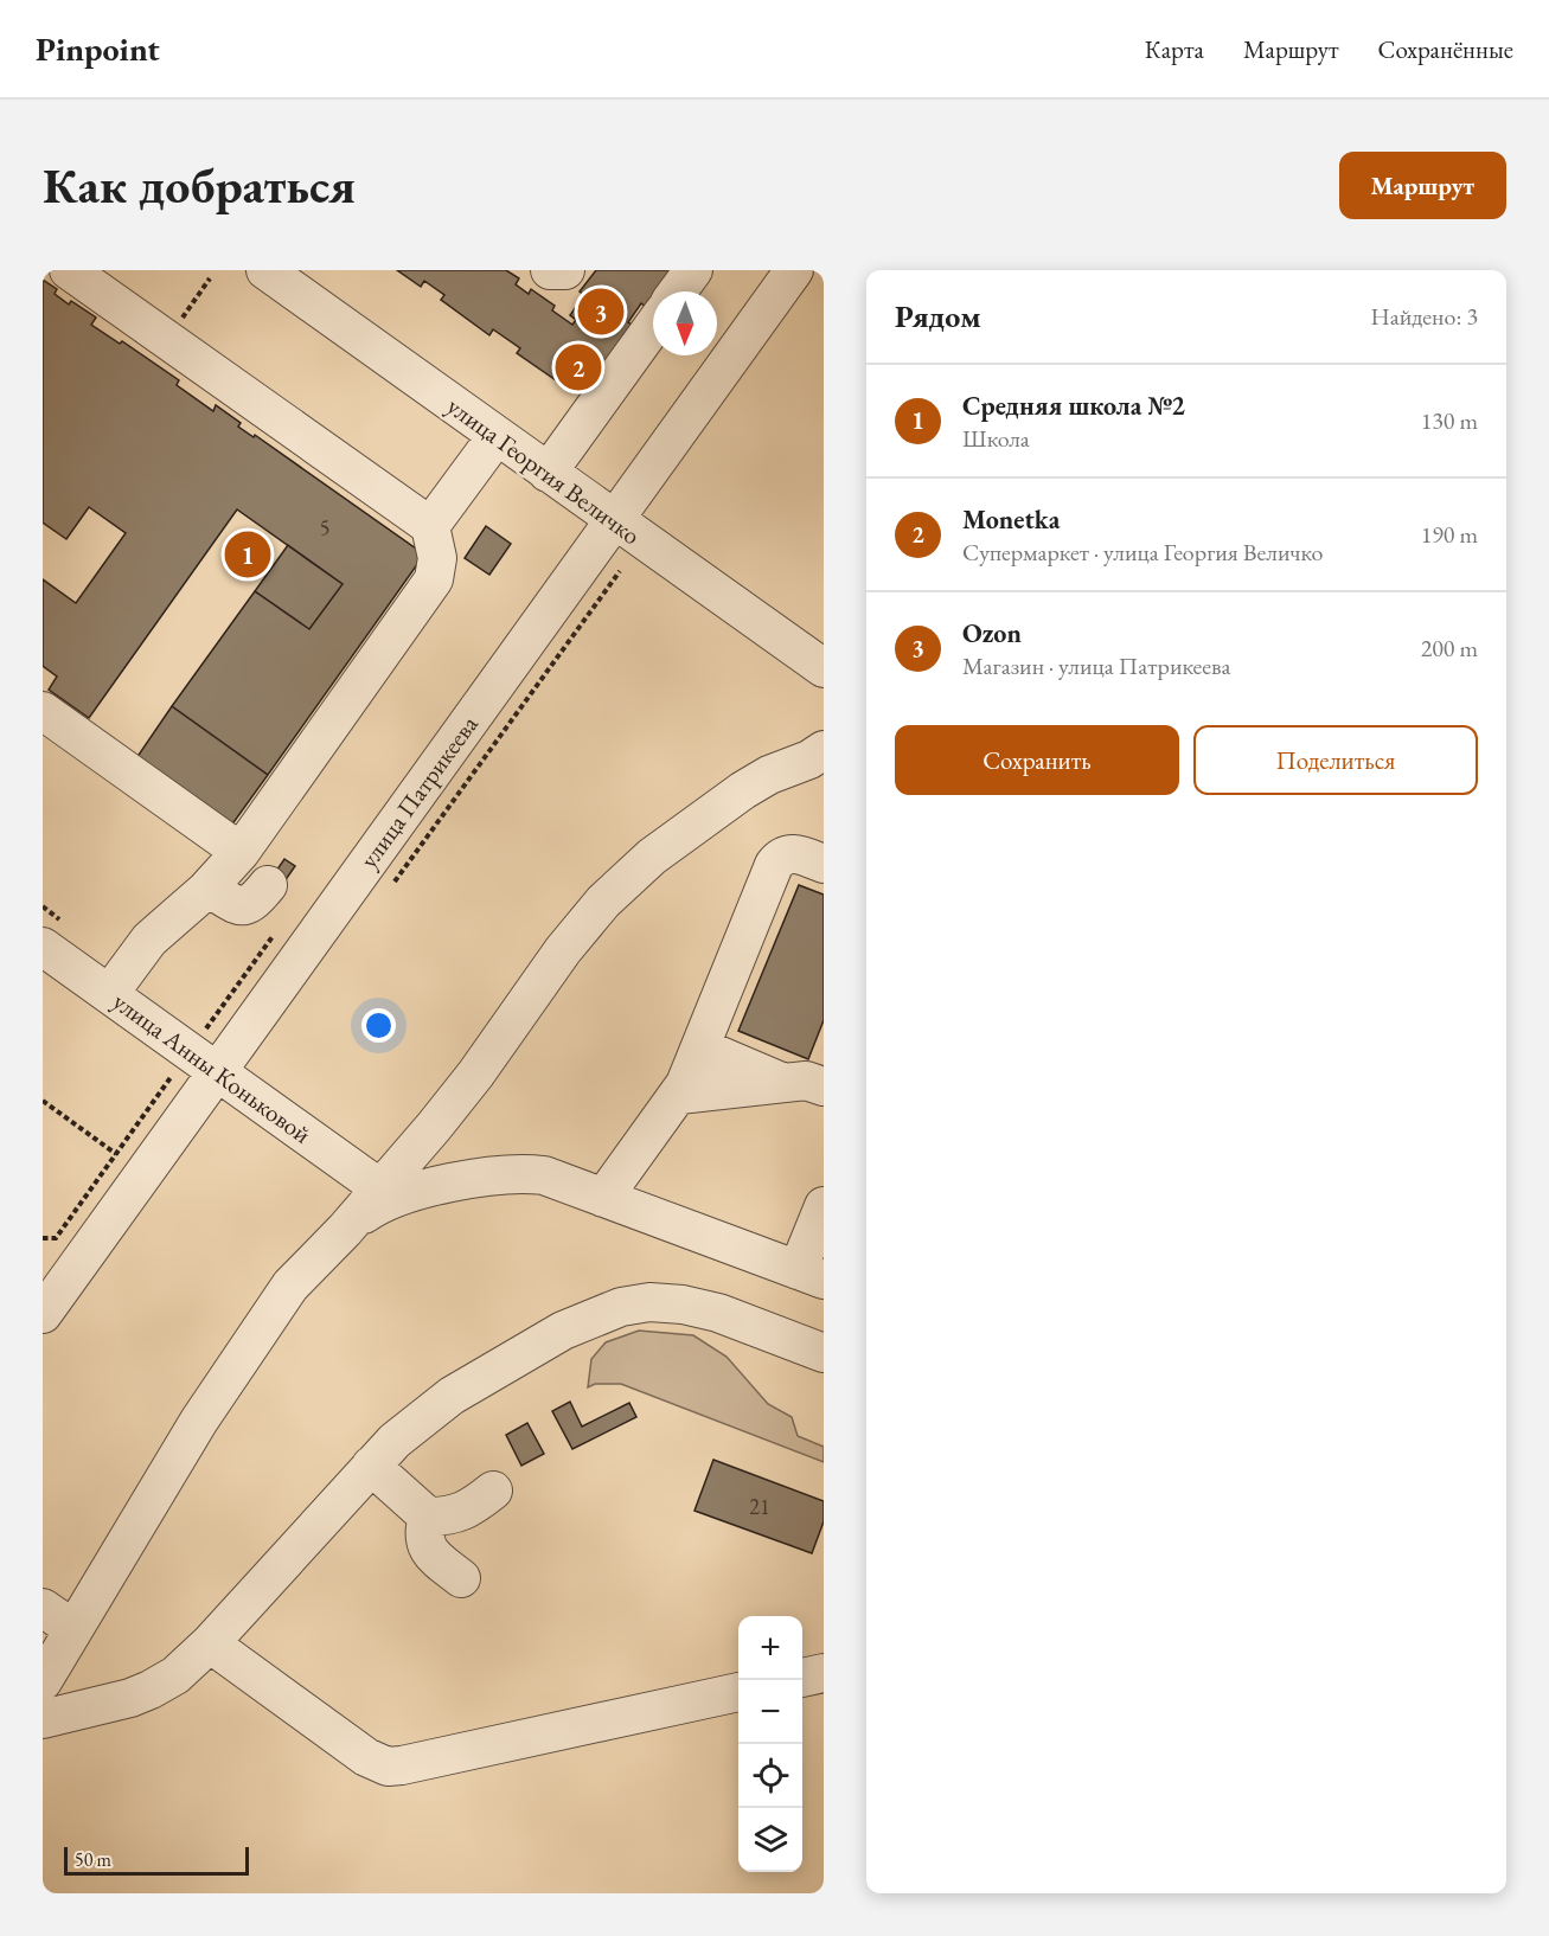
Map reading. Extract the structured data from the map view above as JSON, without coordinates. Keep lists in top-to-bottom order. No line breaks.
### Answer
{"streets":{"street":["улица Георгия Величко","улица Патрикеева","улица Анны Коньковой"]},"crossings":[["улица Георгия Величко","улица Патрикеева"],["улица Патрикеева","улица Анны Коньковой"]],"house_numbers":["5","21"],"scale_bar":"50 m","north":"bottom","page":{"header":"Pinpoint","nav":["Карта","Маршрут","Сохранённые"],"buttons":["Маршрут",["Сохранить","Поделиться"]],"title":"Как добраться","heading":["Рядом","Найдено: 3"],"pins":["3","2","1"],"list":[{"mark":"1","name":"Средняя школа №2","note":"Школа","value":"130 m"},{"mark":"2","name":"Monetka","note":"Супермаркет · улица Георгия Величко","value":"190 m"},{"mark":"3","name":"Ozon","note":"Магазин · улица Патрикеева","value":"200 m"}],"map_buttons":["+","−"],"scale":"50 m"}}
